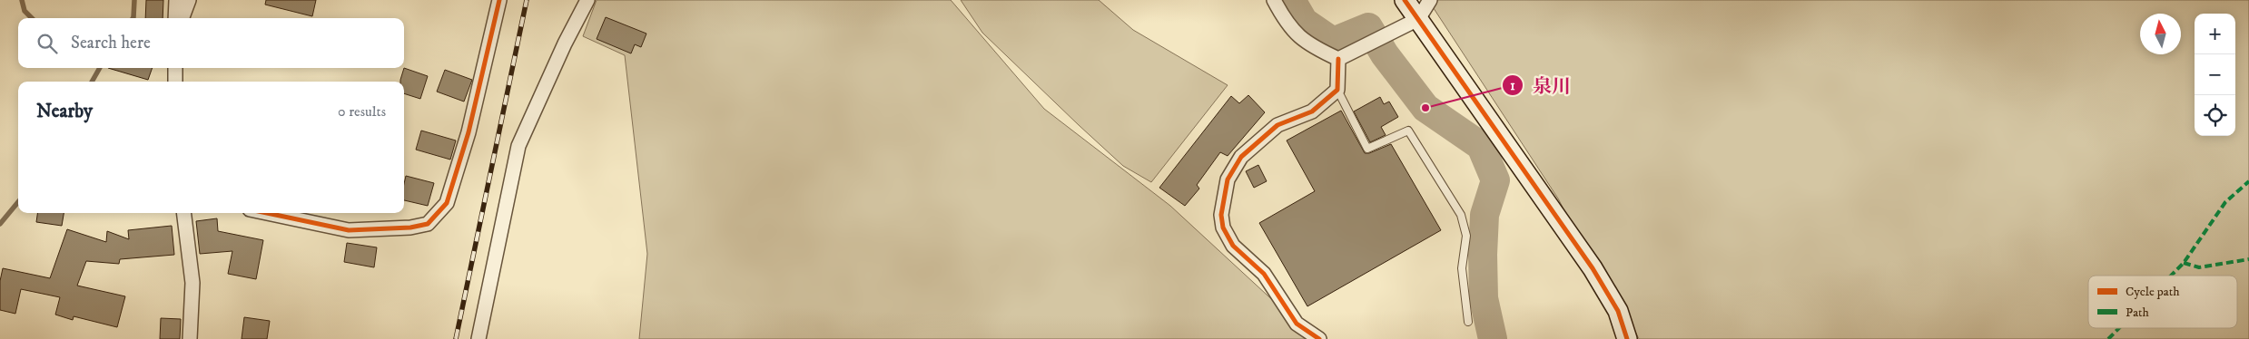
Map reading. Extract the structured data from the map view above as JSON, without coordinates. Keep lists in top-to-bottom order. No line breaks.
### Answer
{"places":["泉川"],"legend":["Cycle path","Path"],"north":"top","page":{"map_buttons":["+","−"],"search":"Search here","heading":["Nearby","0 results"]}}
